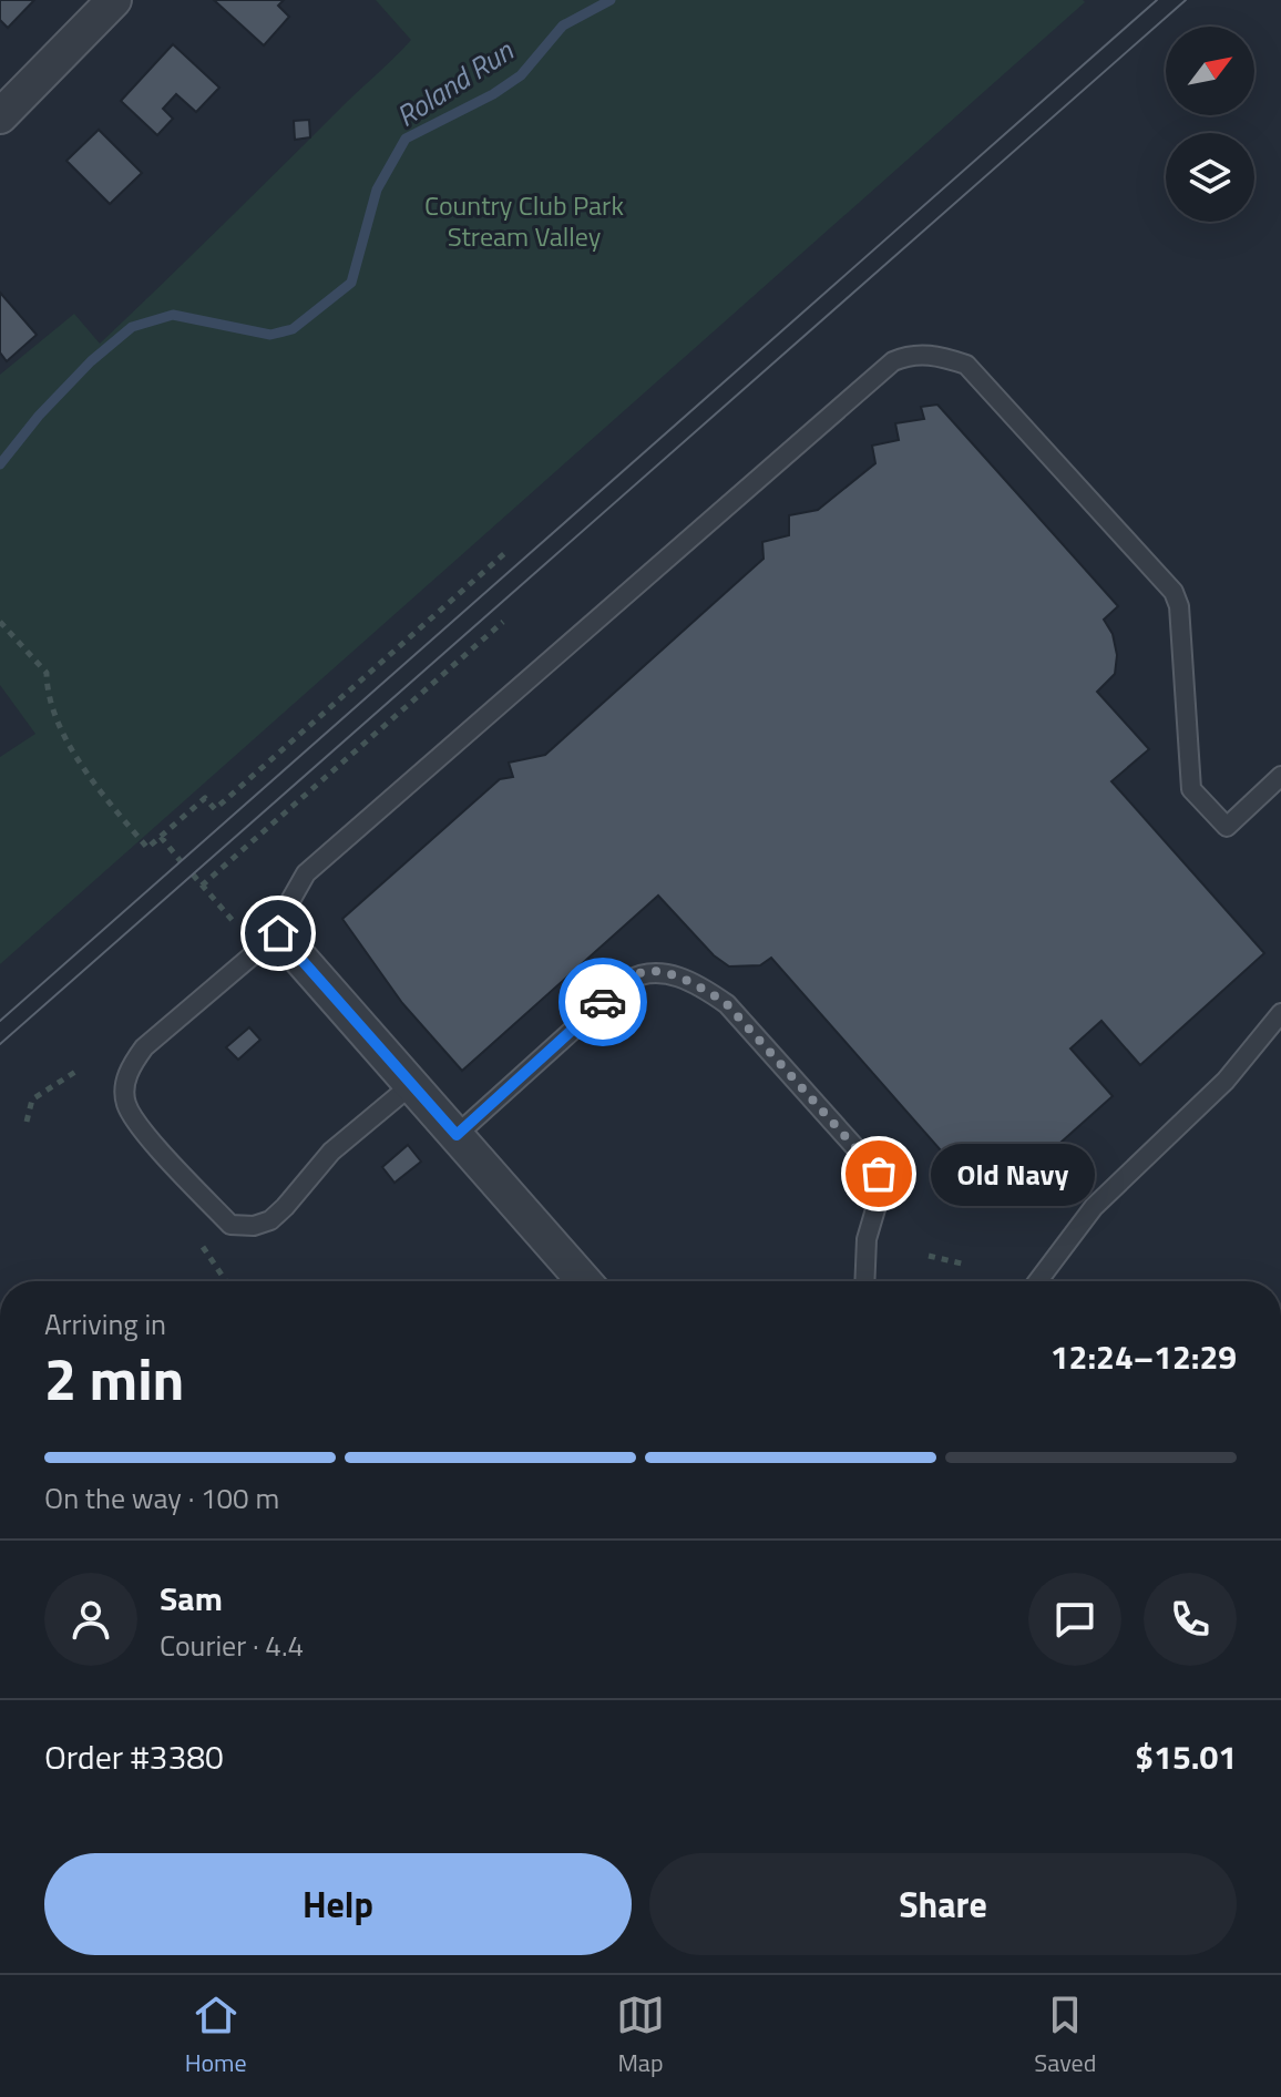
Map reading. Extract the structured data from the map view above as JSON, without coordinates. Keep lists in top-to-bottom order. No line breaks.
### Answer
{"water":["Roland Run"],"parks":["Country Club Park Stream Valley"],"places":["Old Navy"],"north":"top right","page":{"bubble":"Old Navy","heading":["2 min","Arriving in","12:24–12:29"],"panel":["Sam","Courier · 4.4","Order #3380","$15.01"],"bar":"On the way · 100 m","buttons":["Help","Share"],"tabs":["Home","Map","Saved"]}}
